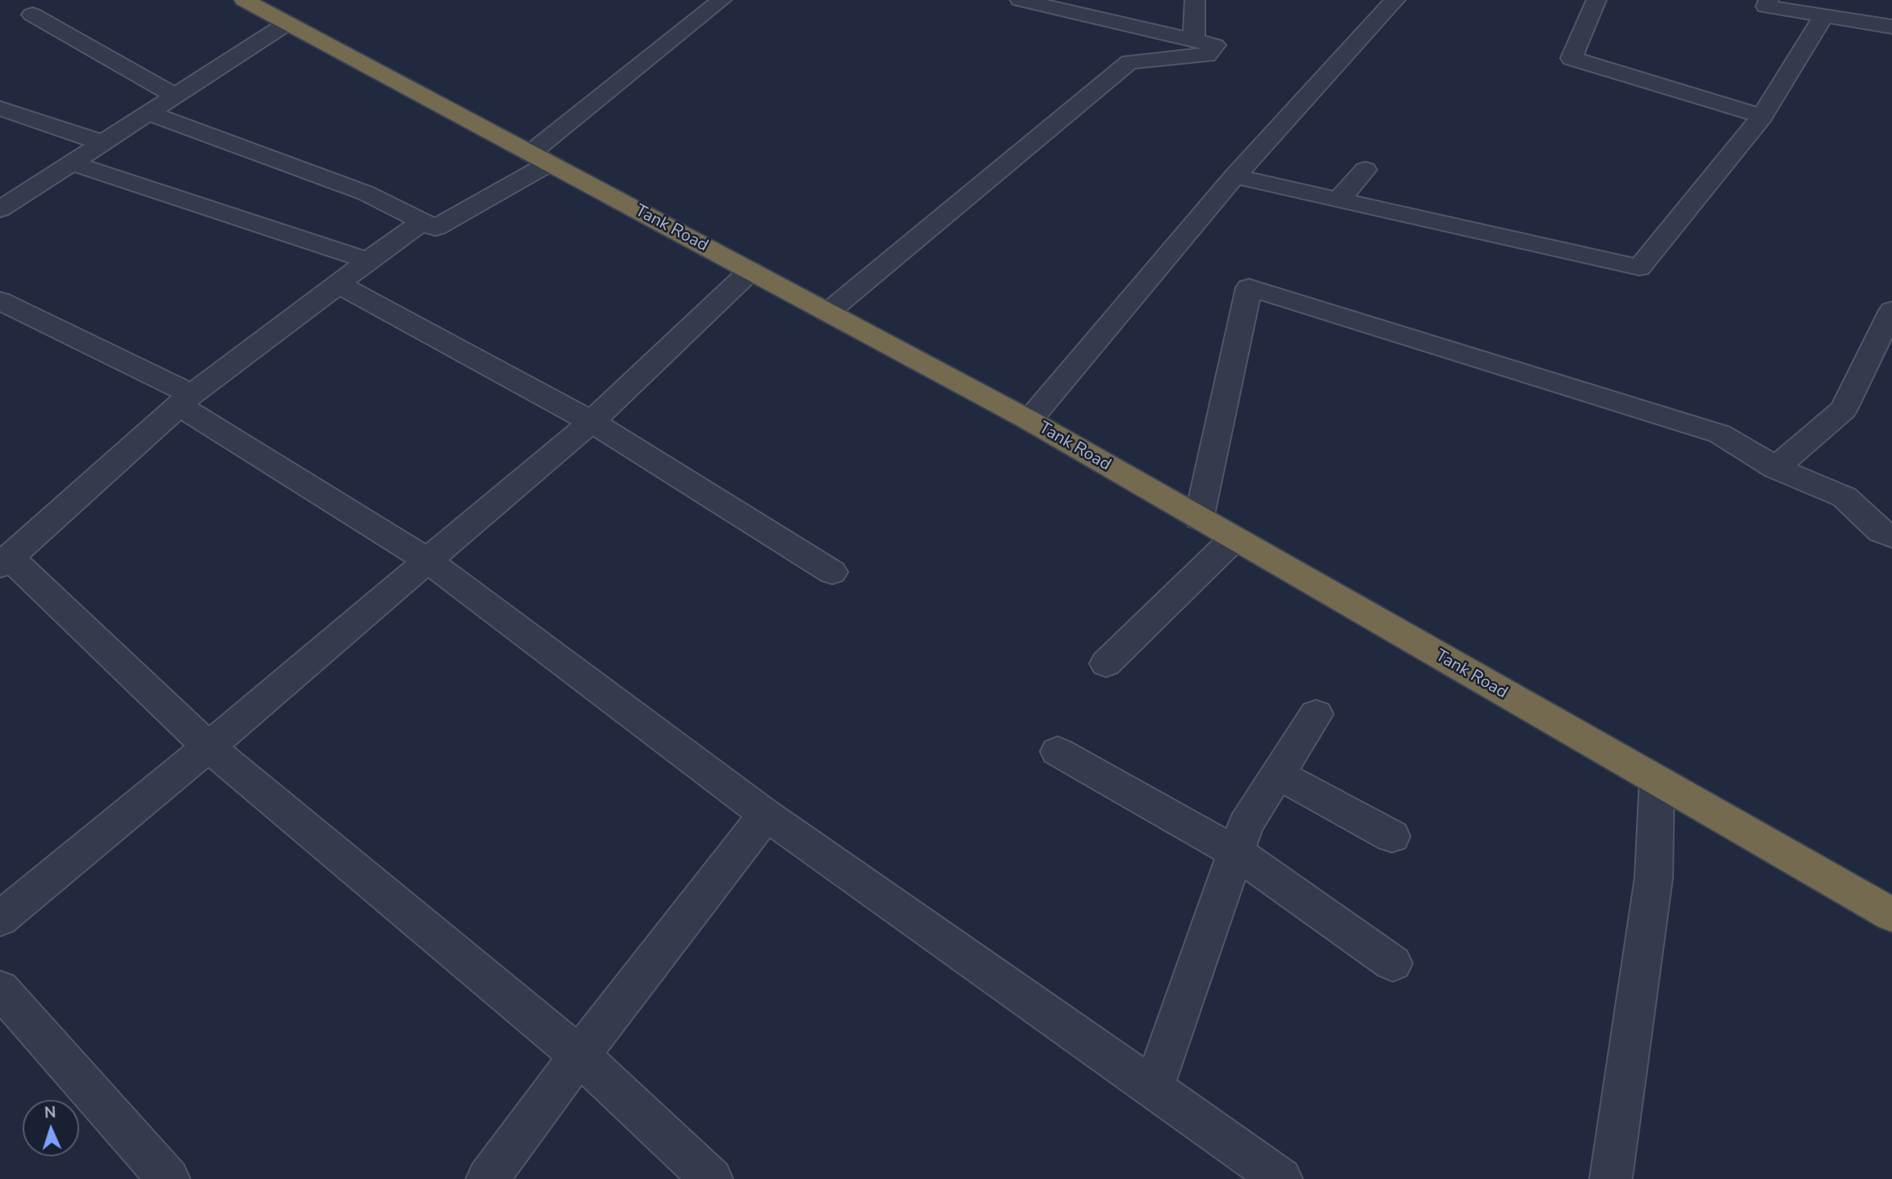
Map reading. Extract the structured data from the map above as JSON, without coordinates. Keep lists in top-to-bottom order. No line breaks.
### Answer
{"streets":{"highway":["Tank Road"]},"north":"top"}
